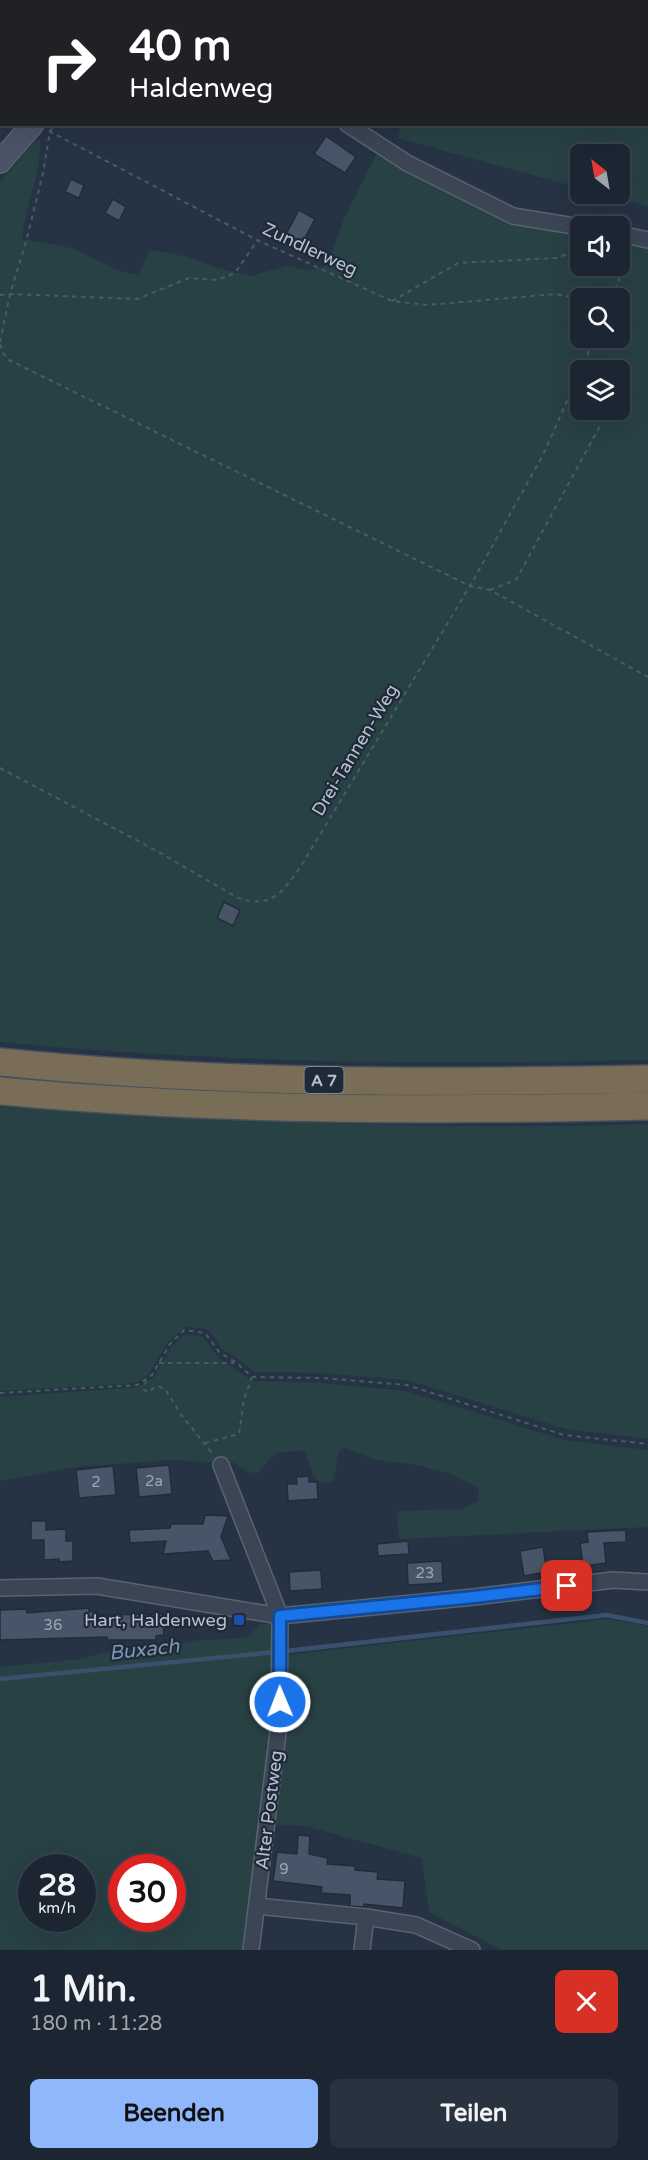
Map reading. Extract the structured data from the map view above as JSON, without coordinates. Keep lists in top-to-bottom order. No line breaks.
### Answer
{"streets":{"highway":["A 7"],"street":["Alter Postweg"],"path":["Zundlerweg","Drei-Tannen-Weg"]},"water":["Buxach"],"places":{"transit":["Hart, Haldenweg"]},"house_numbers":["2a","2","23","36","9"],"north":"top left","page":{"turn":["40 m","Haldenweg"],"speed":"28 km/h","limit":"30","heading":["1 Min.","180 m · 11:28"],"buttons":["Beenden","Teilen"]}}
